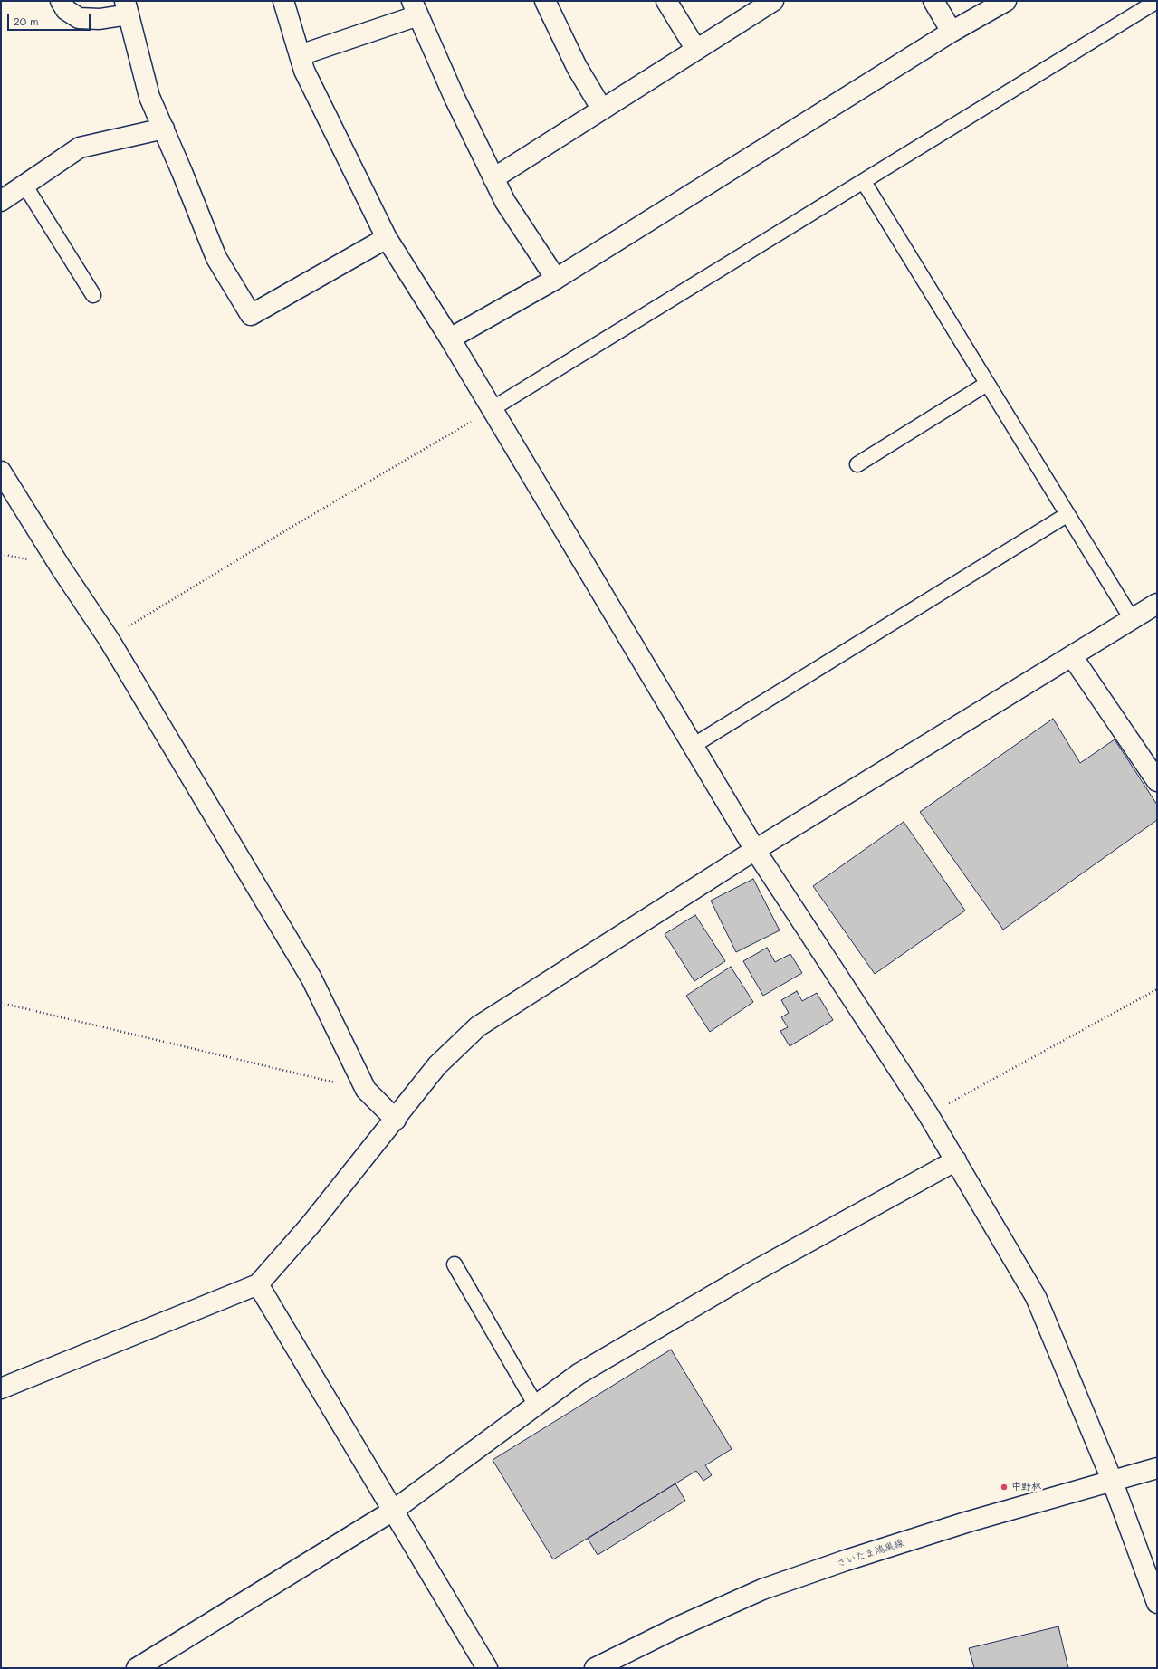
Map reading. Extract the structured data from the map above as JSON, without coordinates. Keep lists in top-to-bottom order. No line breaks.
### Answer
{"streets":{"street":["さいたま鴻巣線"]},"places":["中野林"],"scale_bar":"20 m"}
